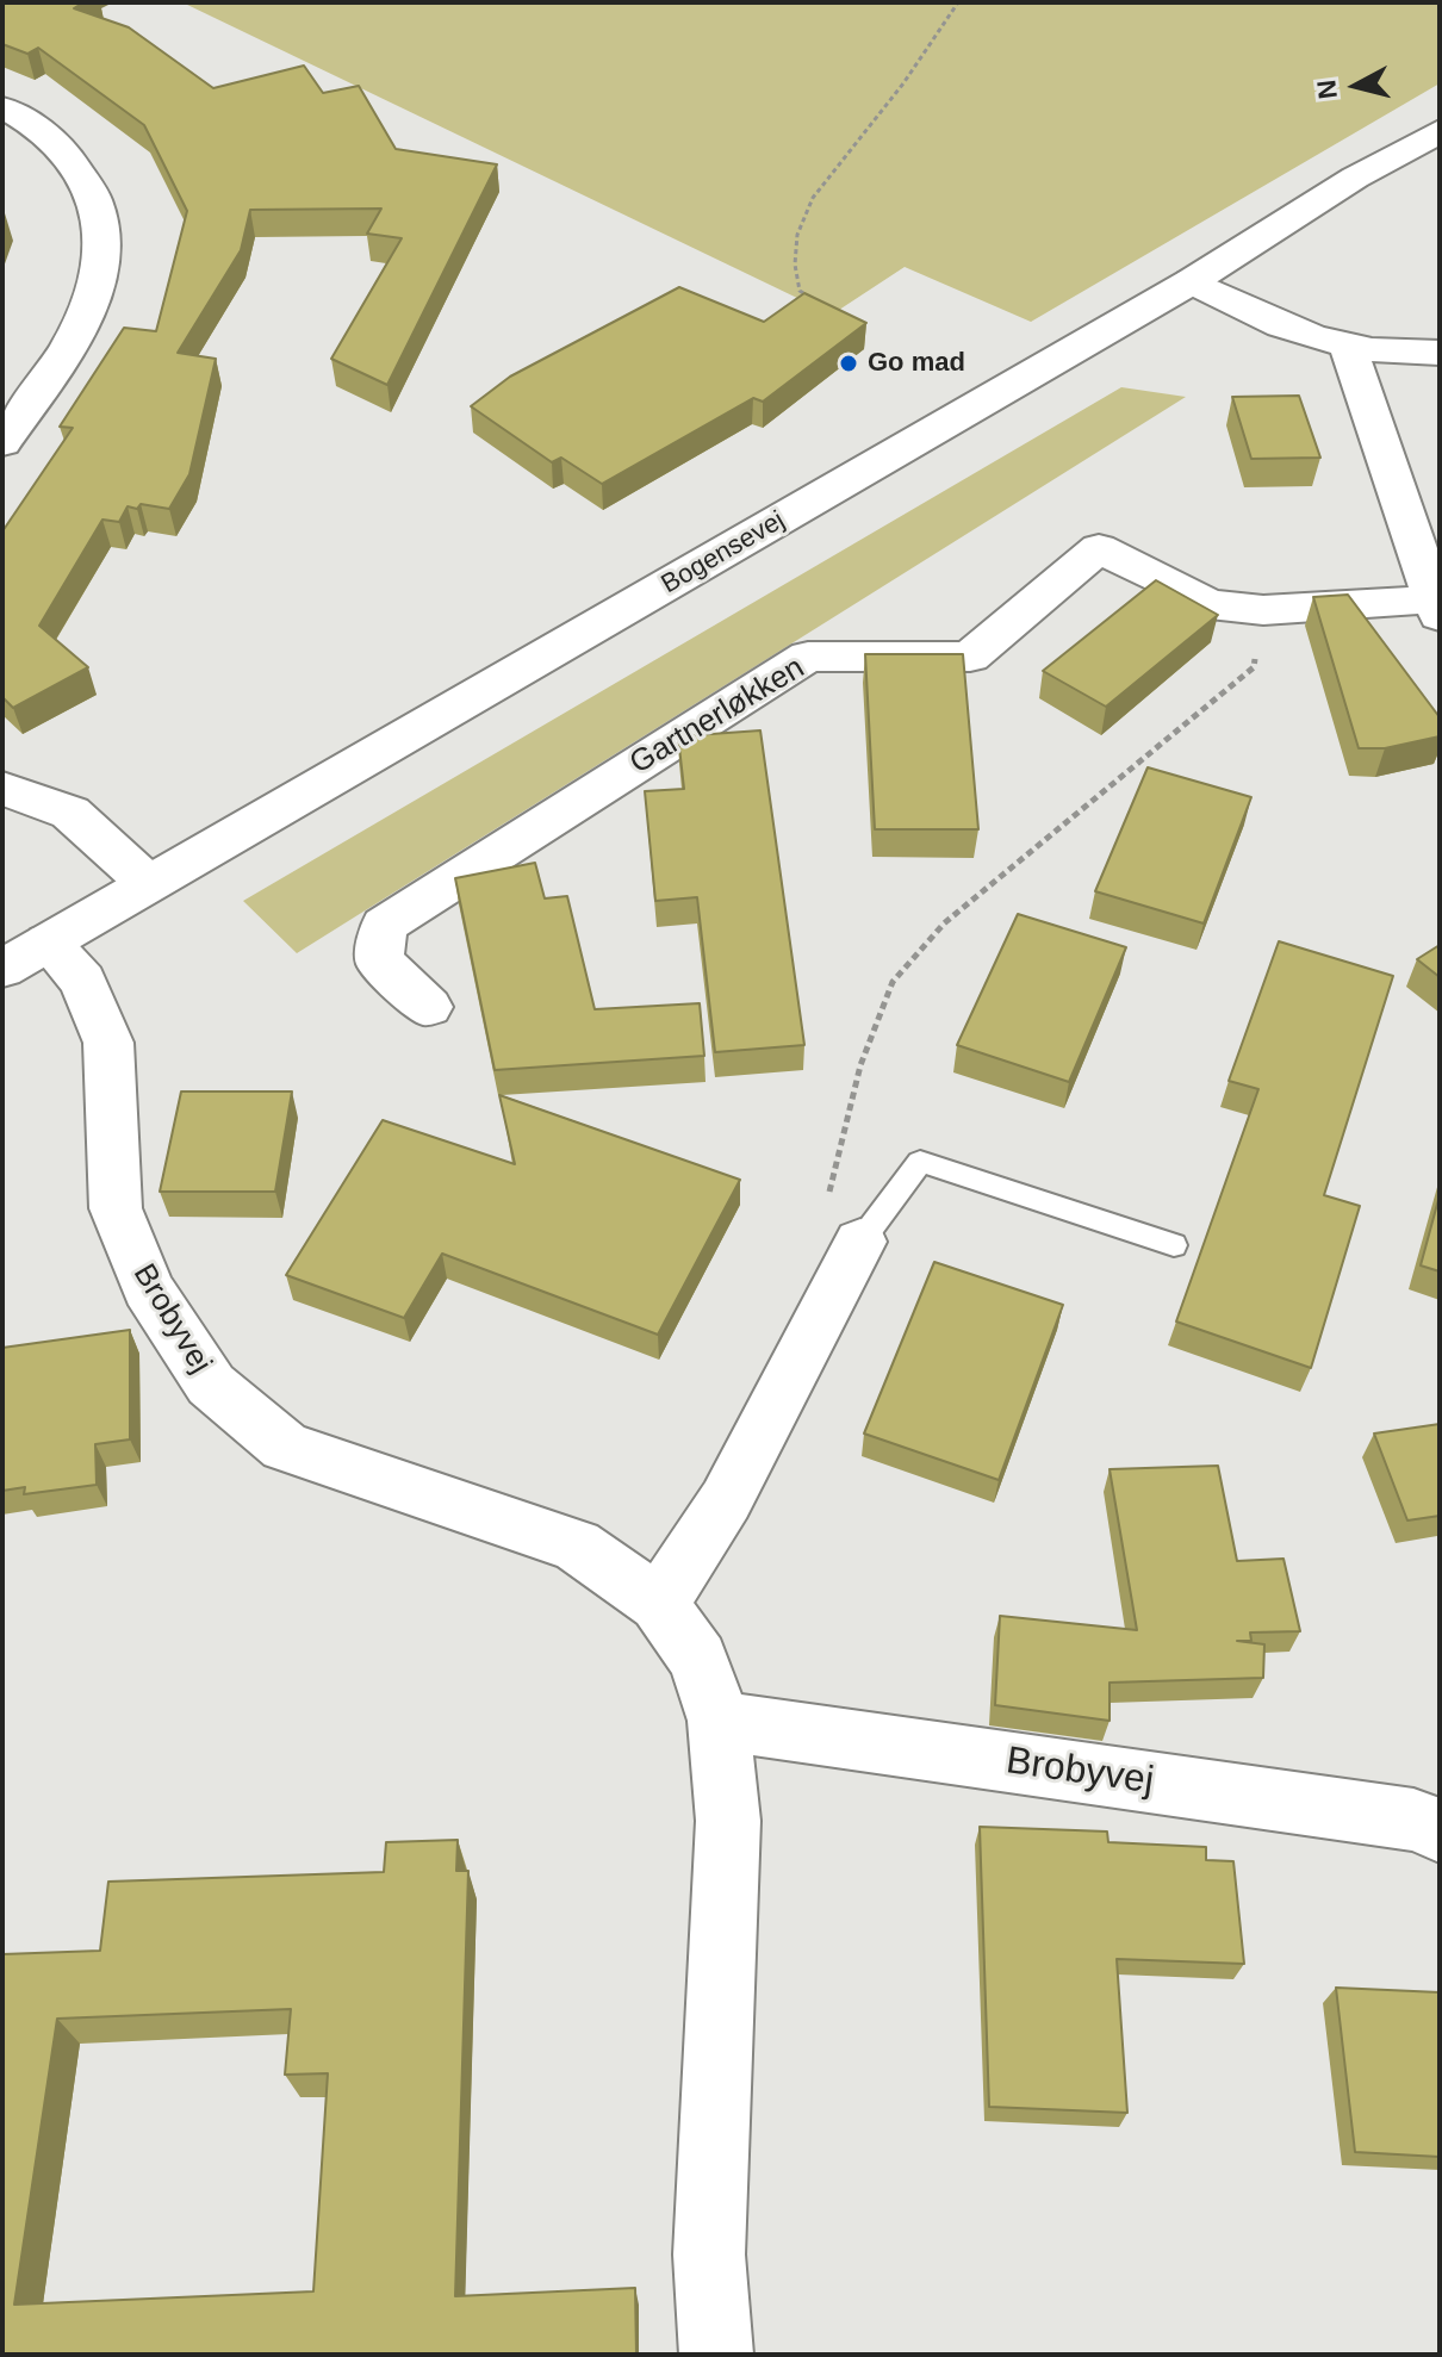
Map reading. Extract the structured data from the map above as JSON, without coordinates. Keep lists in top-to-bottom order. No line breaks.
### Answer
{"streets":{"street":["Bogensevej","Gartnerløkken","Brobyvej"]},"crossings":[["Bogensevej","Brobyvej"]],"places":["Go mad"],"north":"left"}
